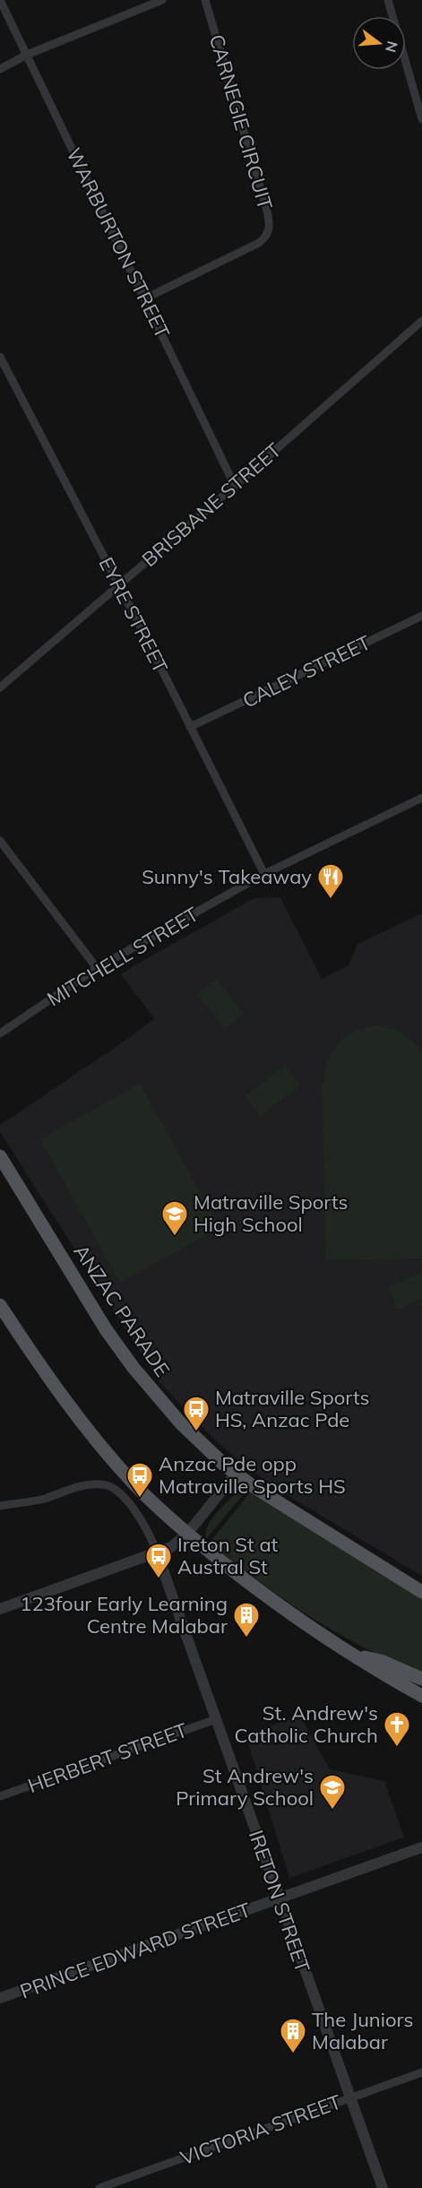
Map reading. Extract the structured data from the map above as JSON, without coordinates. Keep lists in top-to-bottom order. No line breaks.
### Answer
{"streets":{"main road":["ANZAC PARADE"],"street":["CARNEGIE CIRCUIT","WARBURTON STREET","BRISBANE STREET","EYRE STREET","CALEY STREET","MITCHELL STREET","HERBERT STREET","IRETON STREET","PRINCE EDWARD STREET","VICTORIA STREET"]},"crossings":[["CARNEGIE CIRCUIT","WARBURTON STREET"],["WARBURTON STREET","BRISBANE STREET"],["BRISBANE STREET","EYRE STREET"],["EYRE STREET","CALEY STREET"],["EYRE STREET","MITCHELL STREET"],["HERBERT STREET","IRETON STREET"],["IRETON STREET","PRINCE EDWARD STREET"],["IRETON STREET","VICTORIA STREET"]],"places":{"restaurant":["Sunny's Takeaway"],"school or university":["Matraville Sports High School","St Andrew's Primary School"],"bus stop":["Matraville Sports HS, Anzac Pde","Anzac Pde opp Matraville Sports HS","Ireton St at Austral St"],"building":["123four Early Learning Centre Malabar","The Juniors Malabar"],"church":["St. Andrew's Catholic Church"]},"north":"right"}
